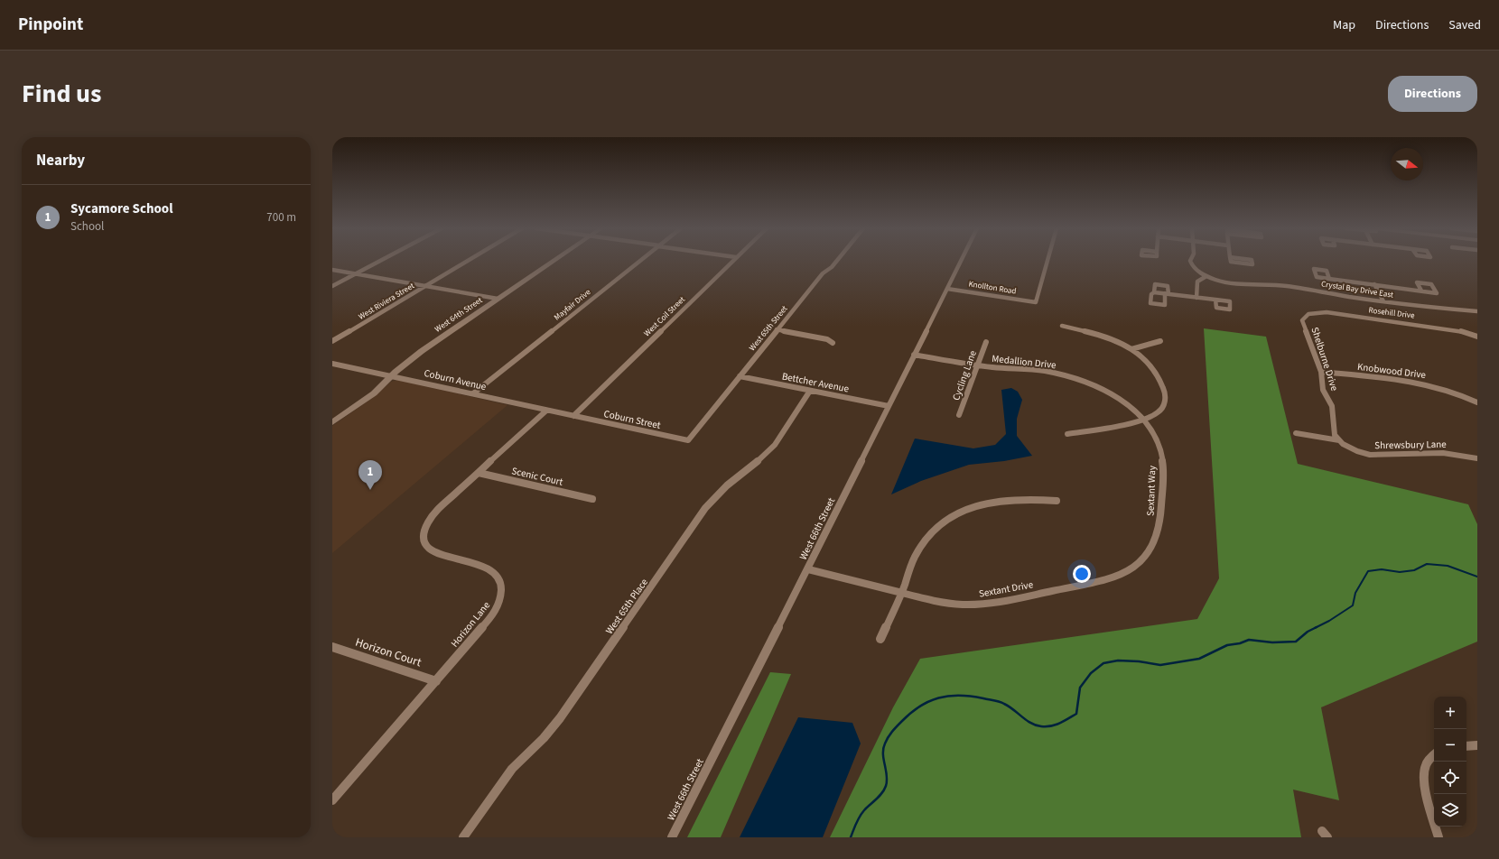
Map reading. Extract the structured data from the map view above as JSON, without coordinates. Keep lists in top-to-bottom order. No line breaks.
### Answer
{"streets":{"street":["Knollton Road","Crystal Bay Drive East","West Riviera Street","Mayfair Drive","Rosehill Drive","West 64th Street","West Coil Street","West 65th Street","Shelburne Drive","Medallion Drive","Knobwood Drive","Cycling Lane","Coburn Avenue","Bettcher Avenue","Coburn Street","Shrewsbury Lane","Scenic Court","Sextant Way","West 66th Street","Sextant Drive","West 65th Place","Horizon Lane","Horizon Court"]},"crossings":[["Knollton Road","West 66th Street"],["Mayfair Drive","Coburn Avenue"],["Rosehill Drive","Shelburne Drive"],["West 64th Street","Coburn Avenue"],["West Coil Street","Coburn Avenue"],["West Coil Street","Coburn Street"],["West 65th Street","Bettcher Avenue"],["West 65th Street","Coburn Street"],["Shelburne Drive","Knobwood Drive"],["Shelburne Drive","Shrewsbury Lane"],["Medallion Drive","Cycling Lane"],["Medallion Drive","Sextant Way"],["Medallion Drive","West 66th Street"],["Coburn Avenue","Coburn Street"],["Coburn Avenue","Horizon Lane"],["Bettcher Avenue","West 66th Street"],["Bettcher Avenue","West 65th Place"],["Scenic Court","Horizon Lane"],["Sextant Way","Sextant Drive"],["West 66th Street","Sextant Drive"],["Horizon Lane","Horizon Court"]],"north":"right","page":{"header":"Pinpoint","nav":["Map","Directions","Saved"],"title":"Find us","buttons":"Directions","heading":"Nearby","list":[{"mark":"1","name":"Sycamore School","note":"School","value":"700 m"}],"pins":"1","map_buttons":["+","−"]}}
